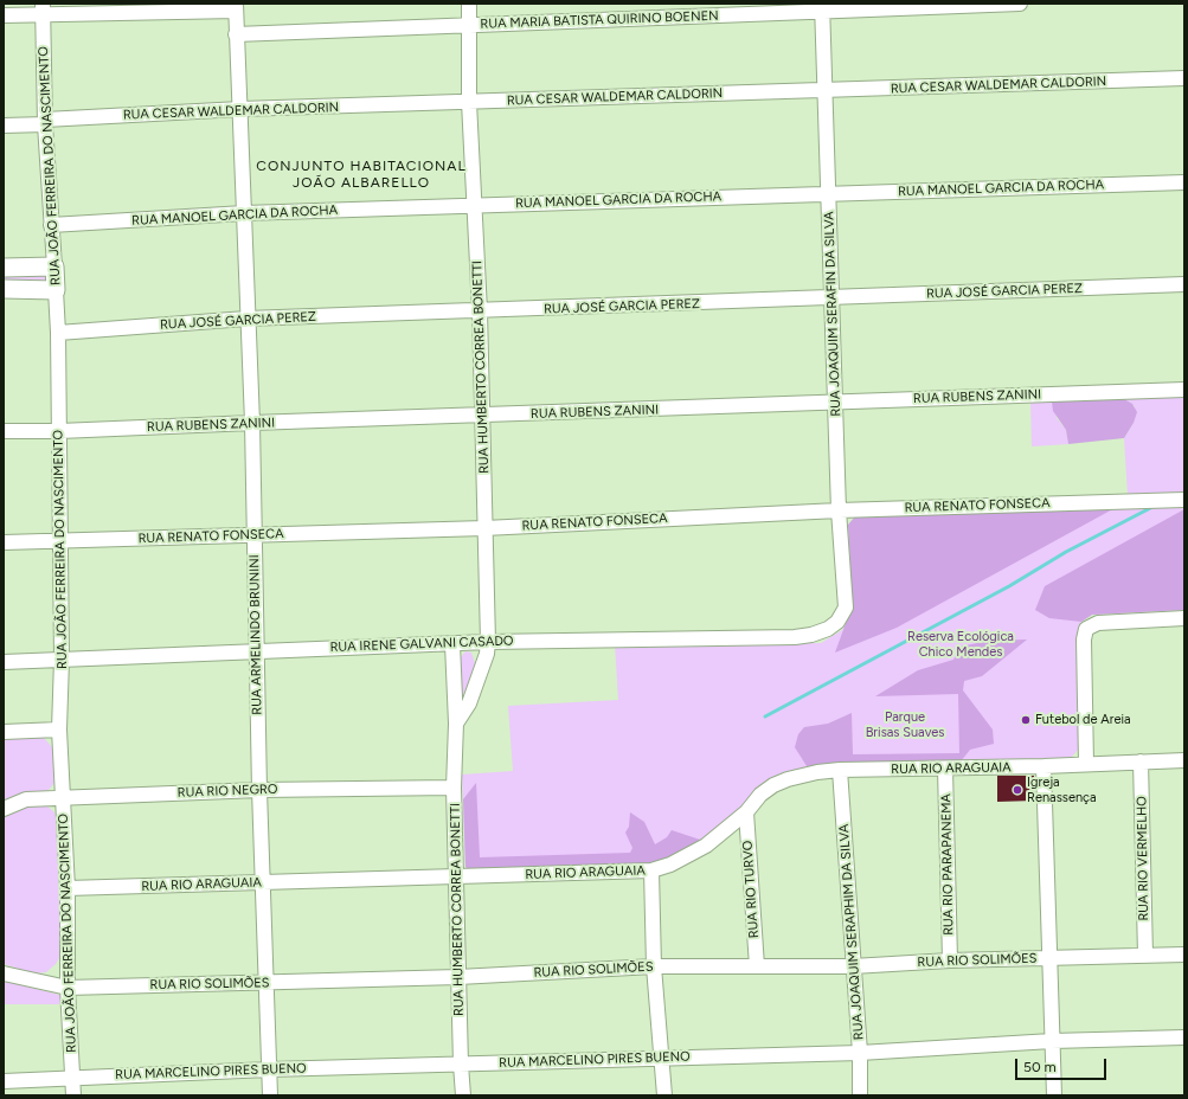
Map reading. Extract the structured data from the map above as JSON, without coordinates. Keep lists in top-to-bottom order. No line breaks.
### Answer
{"streets":{"street":["RUA MARIA BATISTA QUIRINO BOENEN","RUA CESAR WALDEMAR CALDORIN","RUA JOÃO FERREIRA DO NASCIMENTO","RUA MANOEL GARCIA DA ROCHA","RUA JOSÉ GARCIA PEREZ","RUA JOAQUIM SERAFIN DA SILVA","RUA HUMBERTO CORREA BONETTI","RUA RUBENS ZANINI","RUA RENATO FONSECA","RUA ARMELINDO BRUNINI","RUA IRENE GALVANI CASADO","RUA RIO ARAGUAIA","RUA RIO NEGRO","RUA RIO VERMELHO","RUA RIO PARAPANEMA","RUA RIO TURVO","RUA JOAQUIM SERAPHIM DA SILVA","RUA RIO SOLIMÕES","RUA MARCELINO PIRES BUENO"]},"crossings":[["RUA MARIA BATISTA QUIRINO BOENEN","RUA JOAQUIM SERAFIN DA SILVA"],["RUA MARIA BATISTA QUIRINO BOENEN","RUA HUMBERTO CORREA BONETTI"],["RUA MARIA BATISTA QUIRINO BOENEN","RUA ARMELINDO BRUNINI"],["RUA CESAR WALDEMAR CALDORIN","RUA JOÃO FERREIRA DO NASCIMENTO"],["RUA CESAR WALDEMAR CALDORIN","RUA JOAQUIM SERAFIN DA SILVA"],["RUA CESAR WALDEMAR CALDORIN","RUA HUMBERTO CORREA BONETTI"],["RUA CESAR WALDEMAR CALDORIN","RUA ARMELINDO BRUNINI"],["RUA JOÃO FERREIRA DO NASCIMENTO","RUA MANOEL GARCIA DA ROCHA"],["RUA JOÃO FERREIRA DO NASCIMENTO","RUA JOSÉ GARCIA PEREZ"],["RUA JOÃO FERREIRA DO NASCIMENTO","RUA RUBENS ZANINI"],["RUA JOÃO FERREIRA DO NASCIMENTO","RUA RENATO FONSECA"],["RUA JOÃO FERREIRA DO NASCIMENTO","RUA IRENE GALVANI CASADO"],["RUA JOÃO FERREIRA DO NASCIMENTO","RUA RIO ARAGUAIA"],["RUA JOÃO FERREIRA DO NASCIMENTO","RUA RIO NEGRO"],["RUA JOÃO FERREIRA DO NASCIMENTO","RUA RIO SOLIMÕES"],["RUA JOÃO FERREIRA DO NASCIMENTO","RUA MARCELINO PIRES BUENO"],["RUA MANOEL GARCIA DA ROCHA","RUA JOAQUIM SERAFIN DA SILVA"],["RUA MANOEL GARCIA DA ROCHA","RUA HUMBERTO CORREA BONETTI"],["RUA MANOEL GARCIA DA ROCHA","RUA ARMELINDO BRUNINI"],["RUA JOSÉ GARCIA PEREZ","RUA JOAQUIM SERAFIN DA SILVA"],["RUA JOSÉ GARCIA PEREZ","RUA HUMBERTO CORREA BONETTI"],["RUA JOSÉ GARCIA PEREZ","RUA ARMELINDO BRUNINI"],["RUA JOAQUIM SERAFIN DA SILVA","RUA RUBENS ZANINI"],["RUA JOAQUIM SERAFIN DA SILVA","RUA RENATO FONSECA"],["RUA JOAQUIM SERAFIN DA SILVA","RUA IRENE GALVANI CASADO"],["RUA HUMBERTO CORREA BONETTI","RUA RUBENS ZANINI"],["RUA HUMBERTO CORREA BONETTI","RUA RENATO FONSECA"],["RUA HUMBERTO CORREA BONETTI","RUA IRENE GALVANI CASADO"],["RUA HUMBERTO CORREA BONETTI","RUA RIO ARAGUAIA"],["RUA HUMBERTO CORREA BONETTI","RUA RIO NEGRO"],["RUA HUMBERTO CORREA BONETTI","RUA RIO SOLIMÕES"],["RUA HUMBERTO CORREA BONETTI","RUA MARCELINO PIRES BUENO"],["RUA RUBENS ZANINI","RUA ARMELINDO BRUNINI"],["RUA RENATO FONSECA","RUA ARMELINDO BRUNINI"],["RUA ARMELINDO BRUNINI","RUA IRENE GALVANI CASADO"],["RUA ARMELINDO BRUNINI","RUA RIO ARAGUAIA"],["RUA ARMELINDO BRUNINI","RUA RIO NEGRO"],["RUA ARMELINDO BRUNINI","RUA RIO SOLIMÕES"],["RUA ARMELINDO BRUNINI","RUA MARCELINO PIRES BUENO"],["RUA RIO ARAGUAIA","RUA RIO VERMELHO"],["RUA RIO ARAGUAIA","RUA RIO PARAPANEMA"],["RUA RIO ARAGUAIA","RUA RIO TURVO"],["RUA RIO ARAGUAIA","RUA JOAQUIM SERAPHIM DA SILVA"],["RUA RIO VERMELHO","RUA RIO SOLIMÕES"],["RUA RIO PARAPANEMA","RUA RIO SOLIMÕES"],["RUA RIO TURVO","RUA RIO SOLIMÕES"],["RUA JOAQUIM SERAPHIM DA SILVA","RUA RIO SOLIMÕES"],["RUA JOAQUIM SERAPHIM DA SILVA","RUA MARCELINO PIRES BUENO"]],"districts":["CONJUNTO HABITACIONAL JOÃO ALBARELLO"],"parks":["Reserva Ecológica Chico Mendes","Parque Brisas Suaves"],"places":["Futebol de Areia","Igreja Renassença"],"scale_bar":"50 m"}
